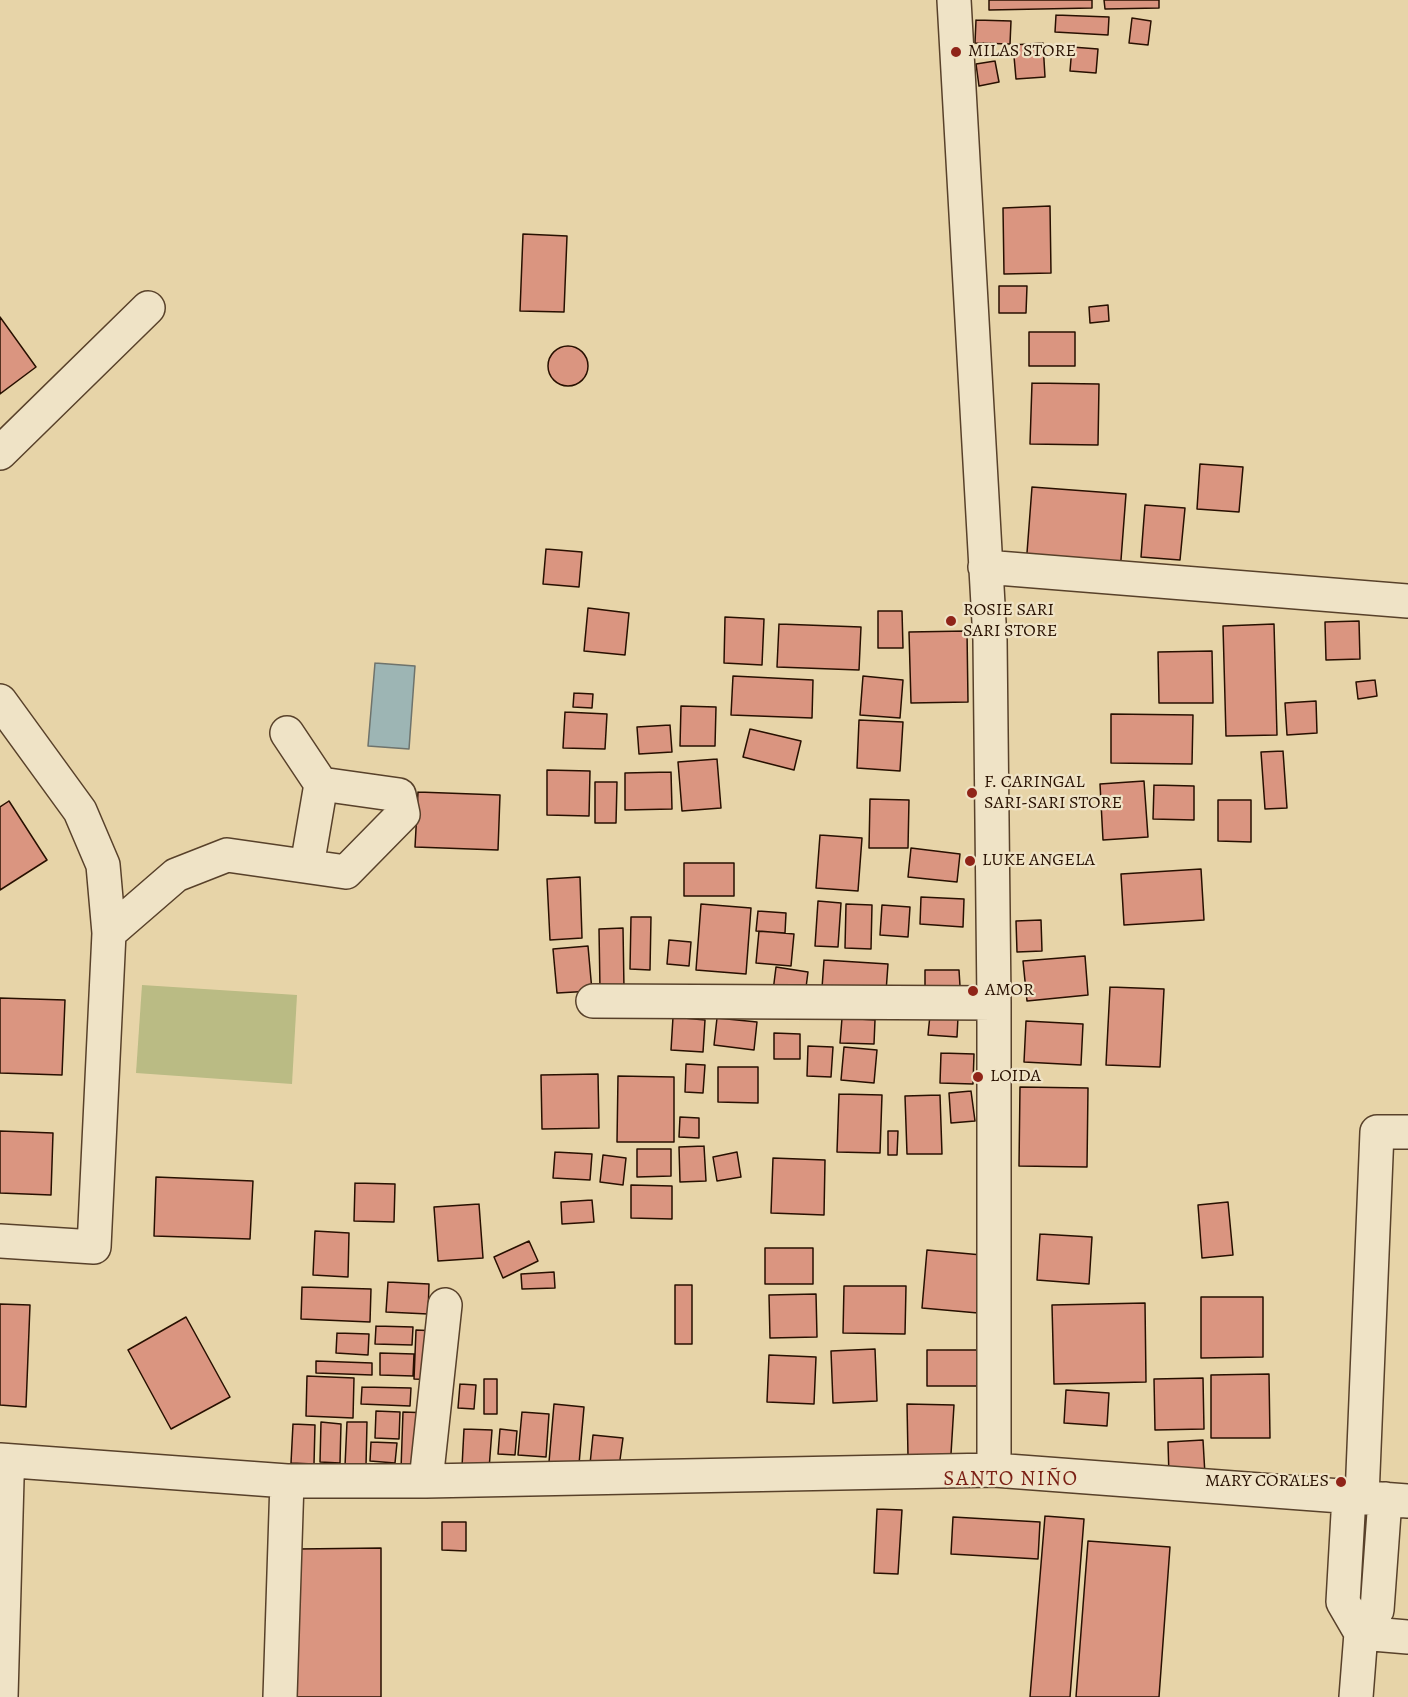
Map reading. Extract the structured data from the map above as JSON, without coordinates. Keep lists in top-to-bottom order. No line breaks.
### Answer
{"districts":["SANTO NIÑO"],"places":["MILAS STORE","ROSIE SARI SARI STORE","F. CARINGAL SARI-SARI STORE","LUKE ANGELA","AMOR","LOIDA","MARY CORALES"]}
